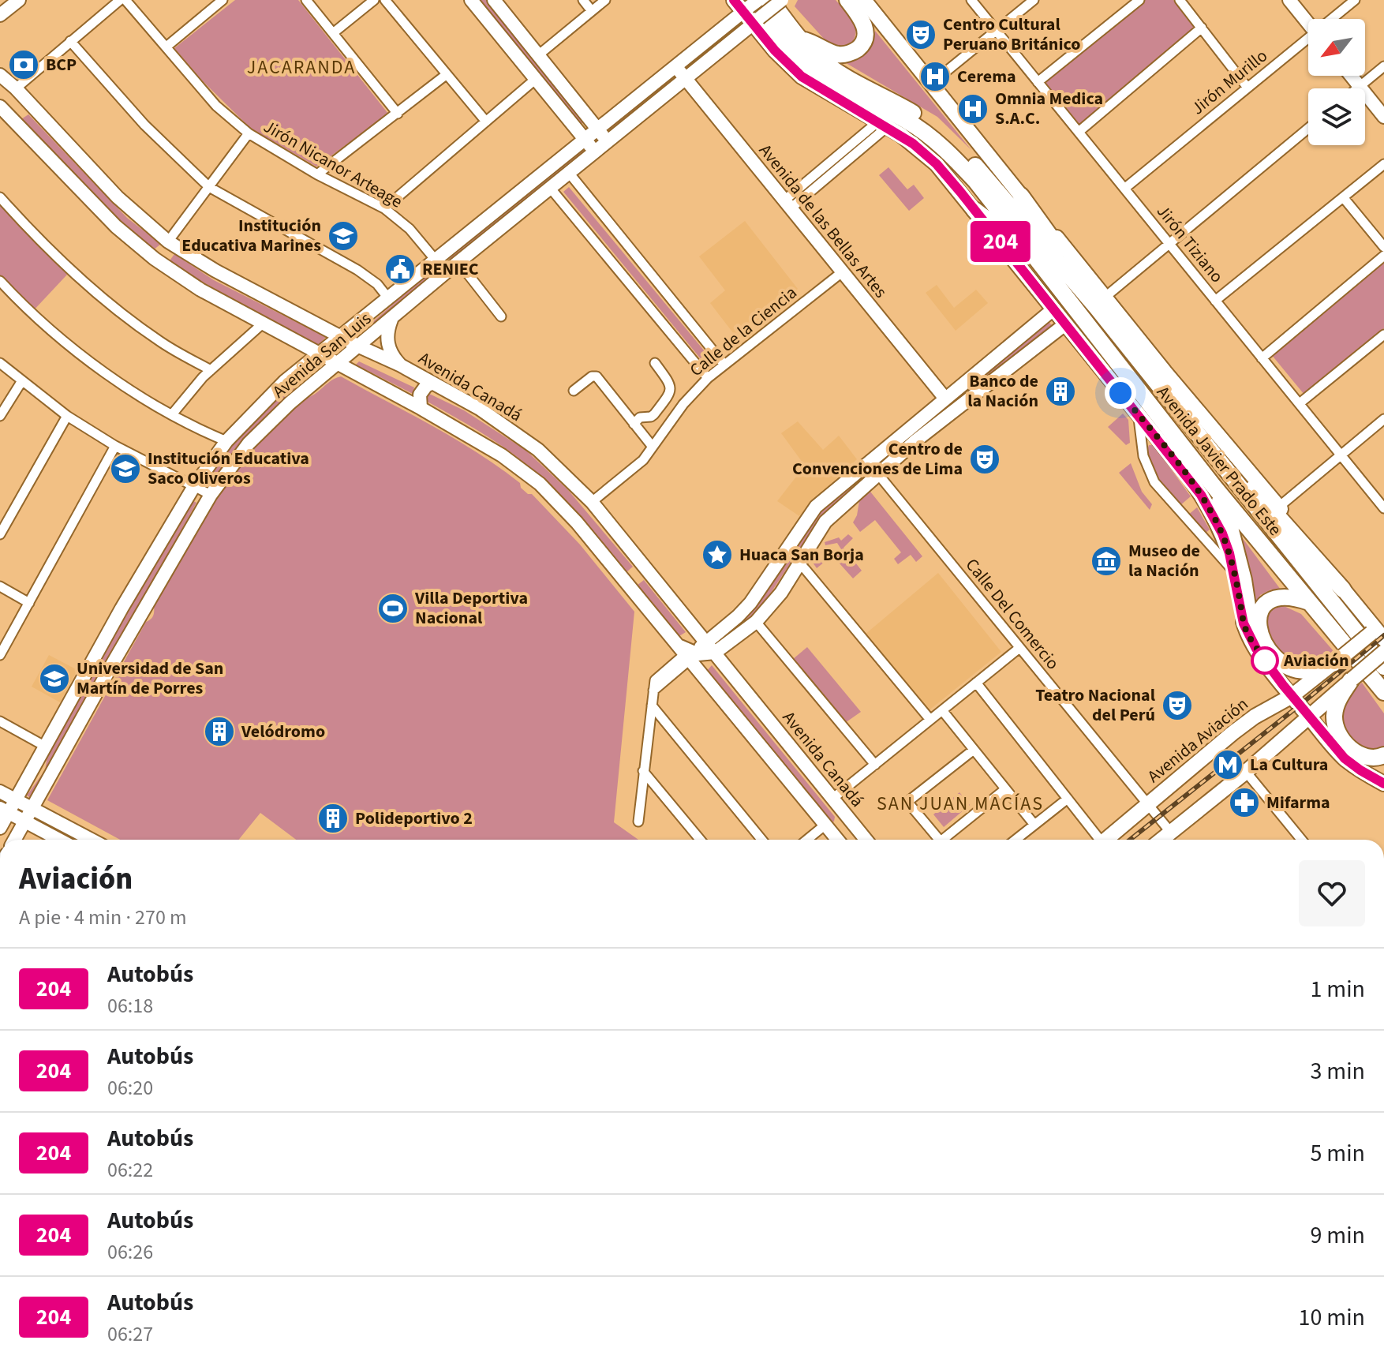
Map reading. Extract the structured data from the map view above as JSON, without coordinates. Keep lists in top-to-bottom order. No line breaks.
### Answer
{"streets":{"highway":["Avenida Javier Prado Este"],"main road":["Avenida de las Bellas Artes","Avenida San Luis","Avenida Canadá","Avenida Aviación"],"street":["Jirón Murillo","Jirón Nicanor Arteage","Jirón Tiziano","Calle de la Ciencia","Calle Del Comercio"]},"crossings":[["Jirón Murillo","Jirón Tiziano"],["Jirón Nicanor Arteage","Avenida San Luis"],["Avenida de las Bellas Artes","Calle de la Ciencia"],["Avenida de las Bellas Artes","Avenida San Luis"],["Calle de la Ciencia","Avenida Canadá"],["Avenida San Luis","Avenida Canadá"],["Avenida San Luis","Avenida Javier Prado Este"],["Avenida Javier Prado Este","Avenida Aviación"],["Calle Del Comercio","Avenida Aviación"]],"districts":["JACARANDA","SAN JUAN MACÍAS"],"places":{"theatre":["Centro Cultural Peruano Británico","Centro de Convenciones de Lima","Teatro Nacional del Perú"],"bank":["BCP"],"hospital":["Cerema","Omnia Medica S.A.C."],"school or university":["Institución Educativa Marines","Institución Educativa Saco Oliveros","Universidad de San Martín de Porres"],"public building":["RENIEC"],"building":["Banco de la Nación","Velódromo","Polideportivo 2"],"place":["Huaca San Borja"],"museum":["Museo de la Nación"],"sports":["Villa Deportiva Nacional"],"other":["Aviación"],"metro station":["La Cultura"],"pharmacy":["Mifarma"]},"lines":["bus line 204"],"north":"bottom left","page":{"on_map":"204","heading":["Aviación","A pie · 4 min · 270 m"],"list":[{"mark":"204","name":"Autobús","note":"06:18","value":"1 min"},{"mark":"204","name":"Autobús","note":"06:20","value":"3 min"},{"mark":"204","name":"Autobús","note":"06:22","value":"5 min"},{"mark":"204","name":"Autobús","note":"06:26","value":"9 min"},{"mark":"204","name":"Autobús","note":"06:27","value":"10 min"}]}}
